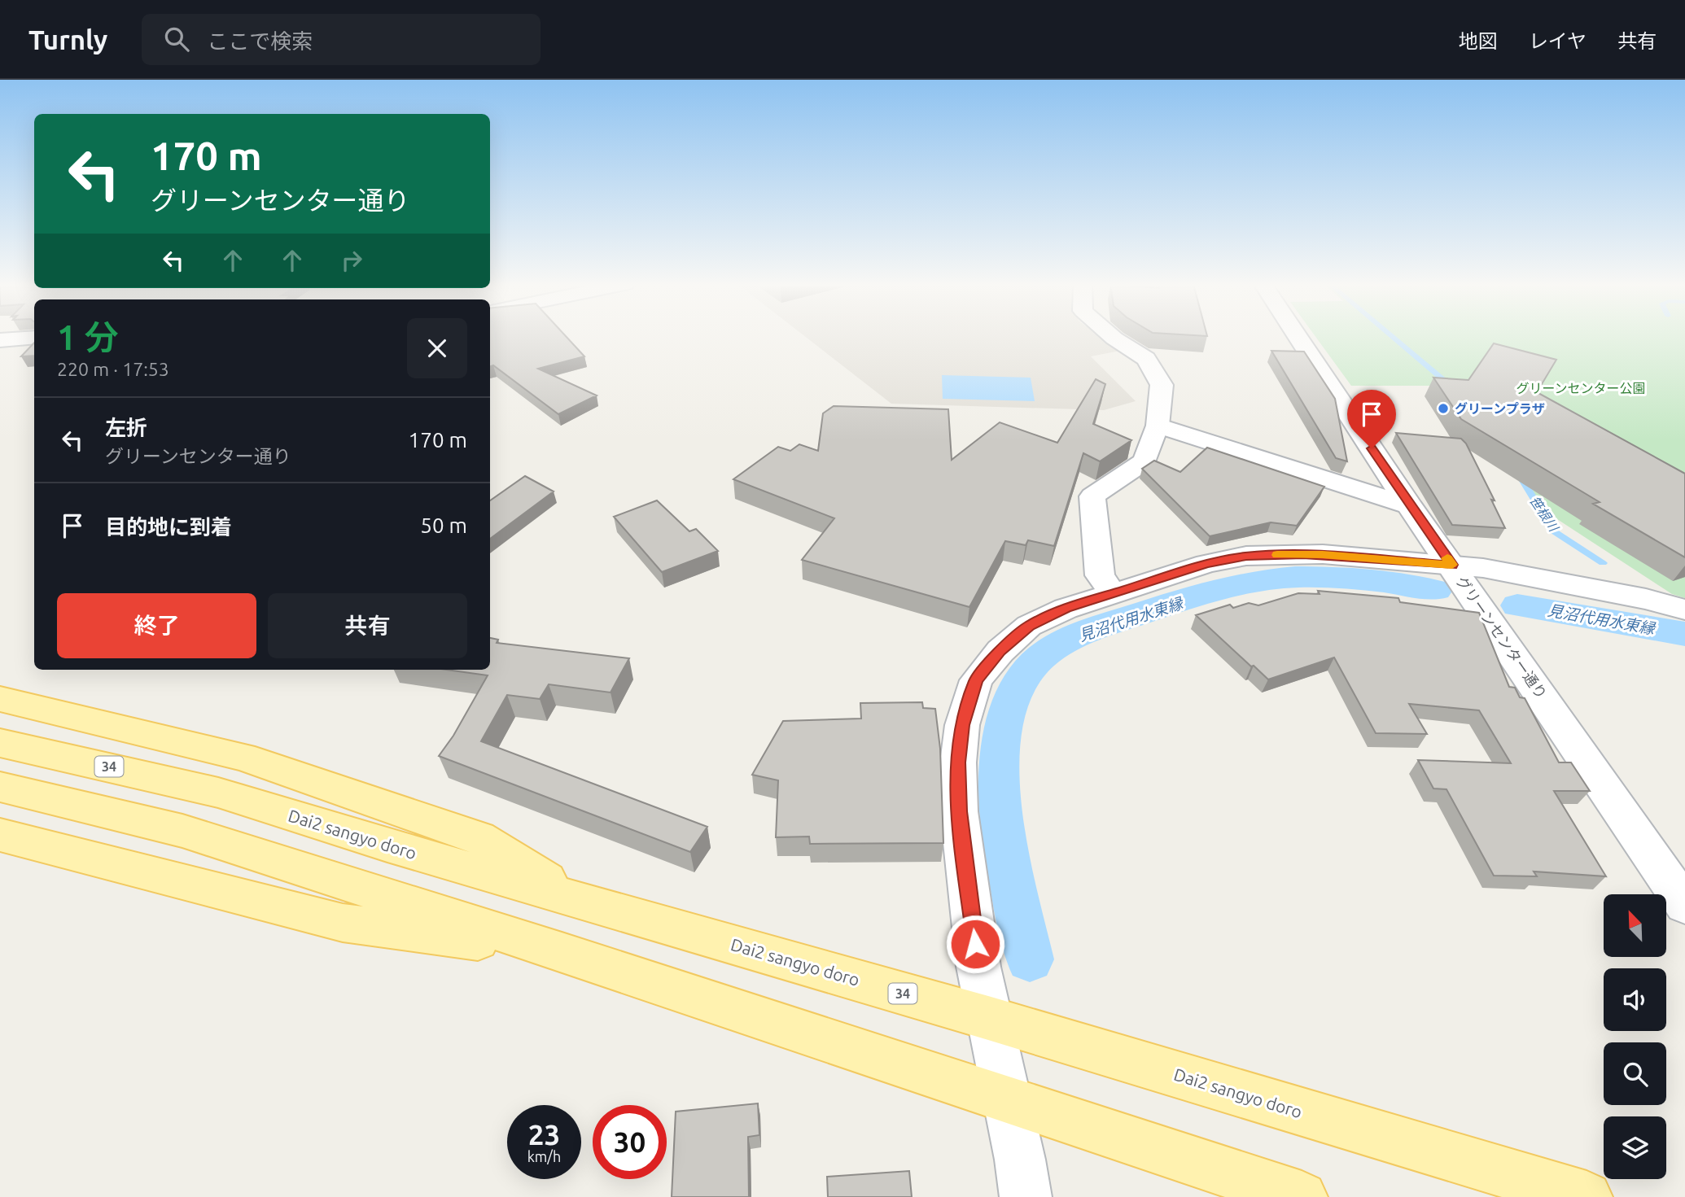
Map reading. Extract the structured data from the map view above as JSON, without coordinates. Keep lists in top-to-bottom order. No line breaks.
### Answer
{"streets":{"main road":["34","Dai2 sangyo doro"],"street":["グリーンセンター通り"]},"water":["笹根川","見沼代用水東縁"],"parks":["グリーンセンター公園"],"places":["グリーンプラザ"],"north":"top left","page":{"header":"Turnly","search":"ここで検索","nav":["地図","レイヤ","共有"],"turn":["170 m","グリーンセンター通り"],"heading":["1 分","220 m · 17:53"],"list":[{"name":"左折","note":"グリーンセンター通り","value":"170 m"},{"name":"目的地に到着","value":"50 m"}],"buttons":["終了","共有"],"speed":"23 km/h","limit":"30"}}
